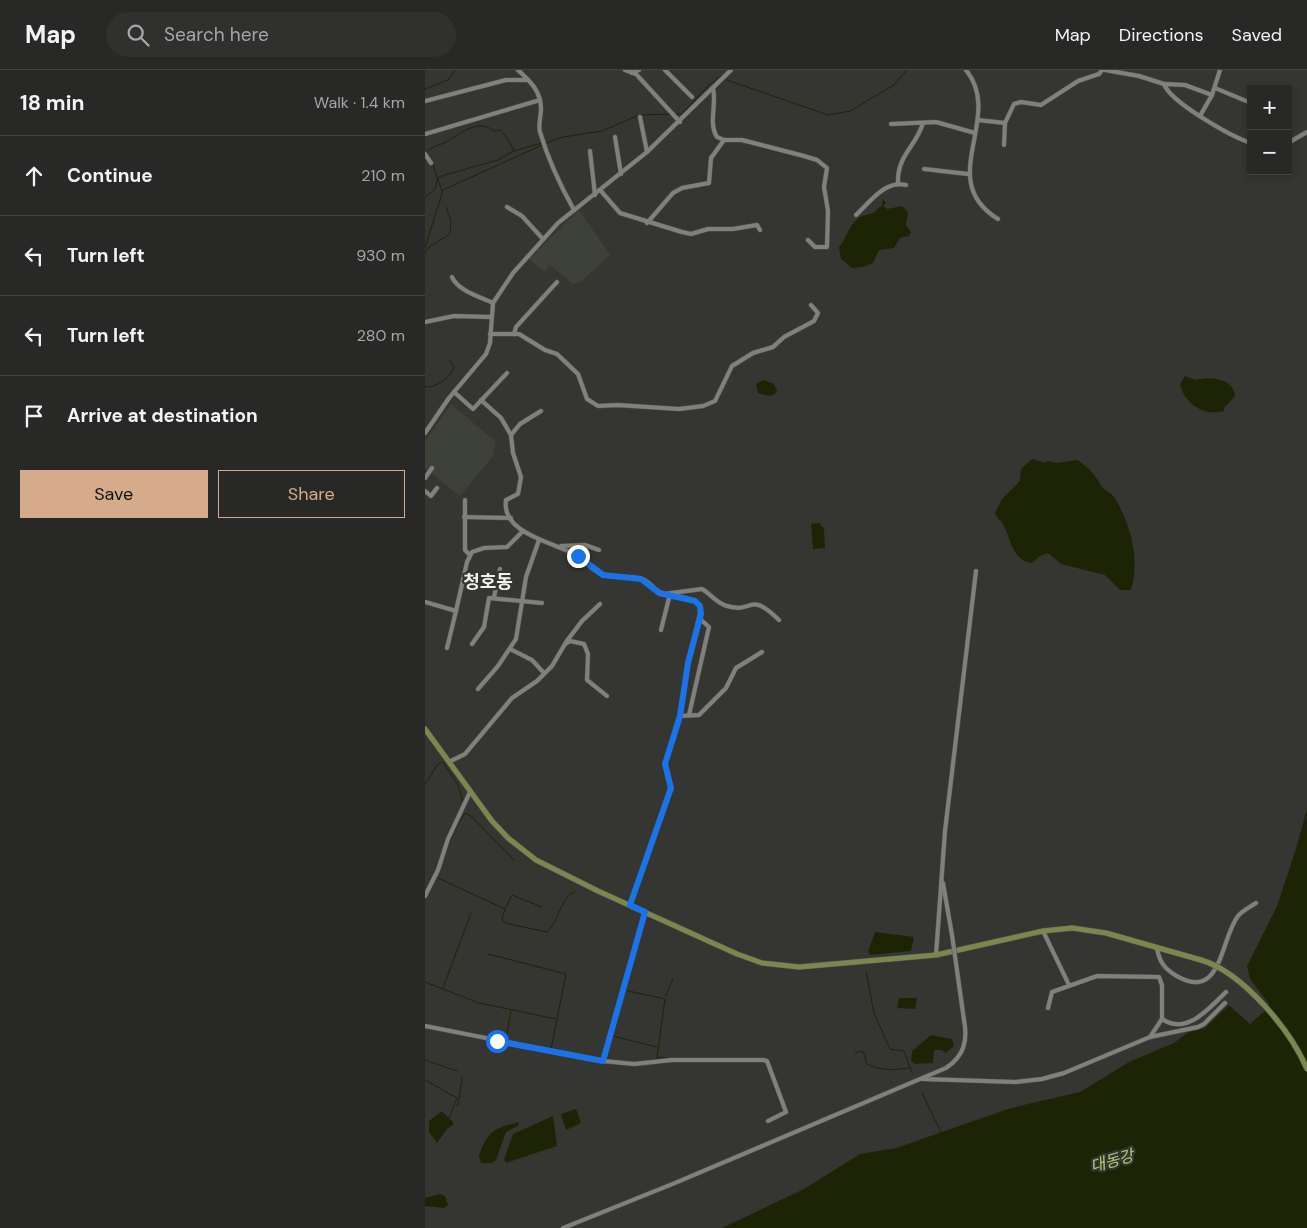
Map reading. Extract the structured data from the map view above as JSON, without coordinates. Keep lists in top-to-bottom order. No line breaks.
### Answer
{"districts":["청호동"],"water":["대동강"],"page":{"header":"Map","search":"Search here","nav":["Map","Directions","Saved"],"heading":["18 min","Walk · 1.4 km"],"map_buttons":["+","−"],"list":[["Continue","210 m"],["Turn left","930 m"],["Turn left","280 m"],"Arrive at destination"],"buttons":["Save","Share"]}}
